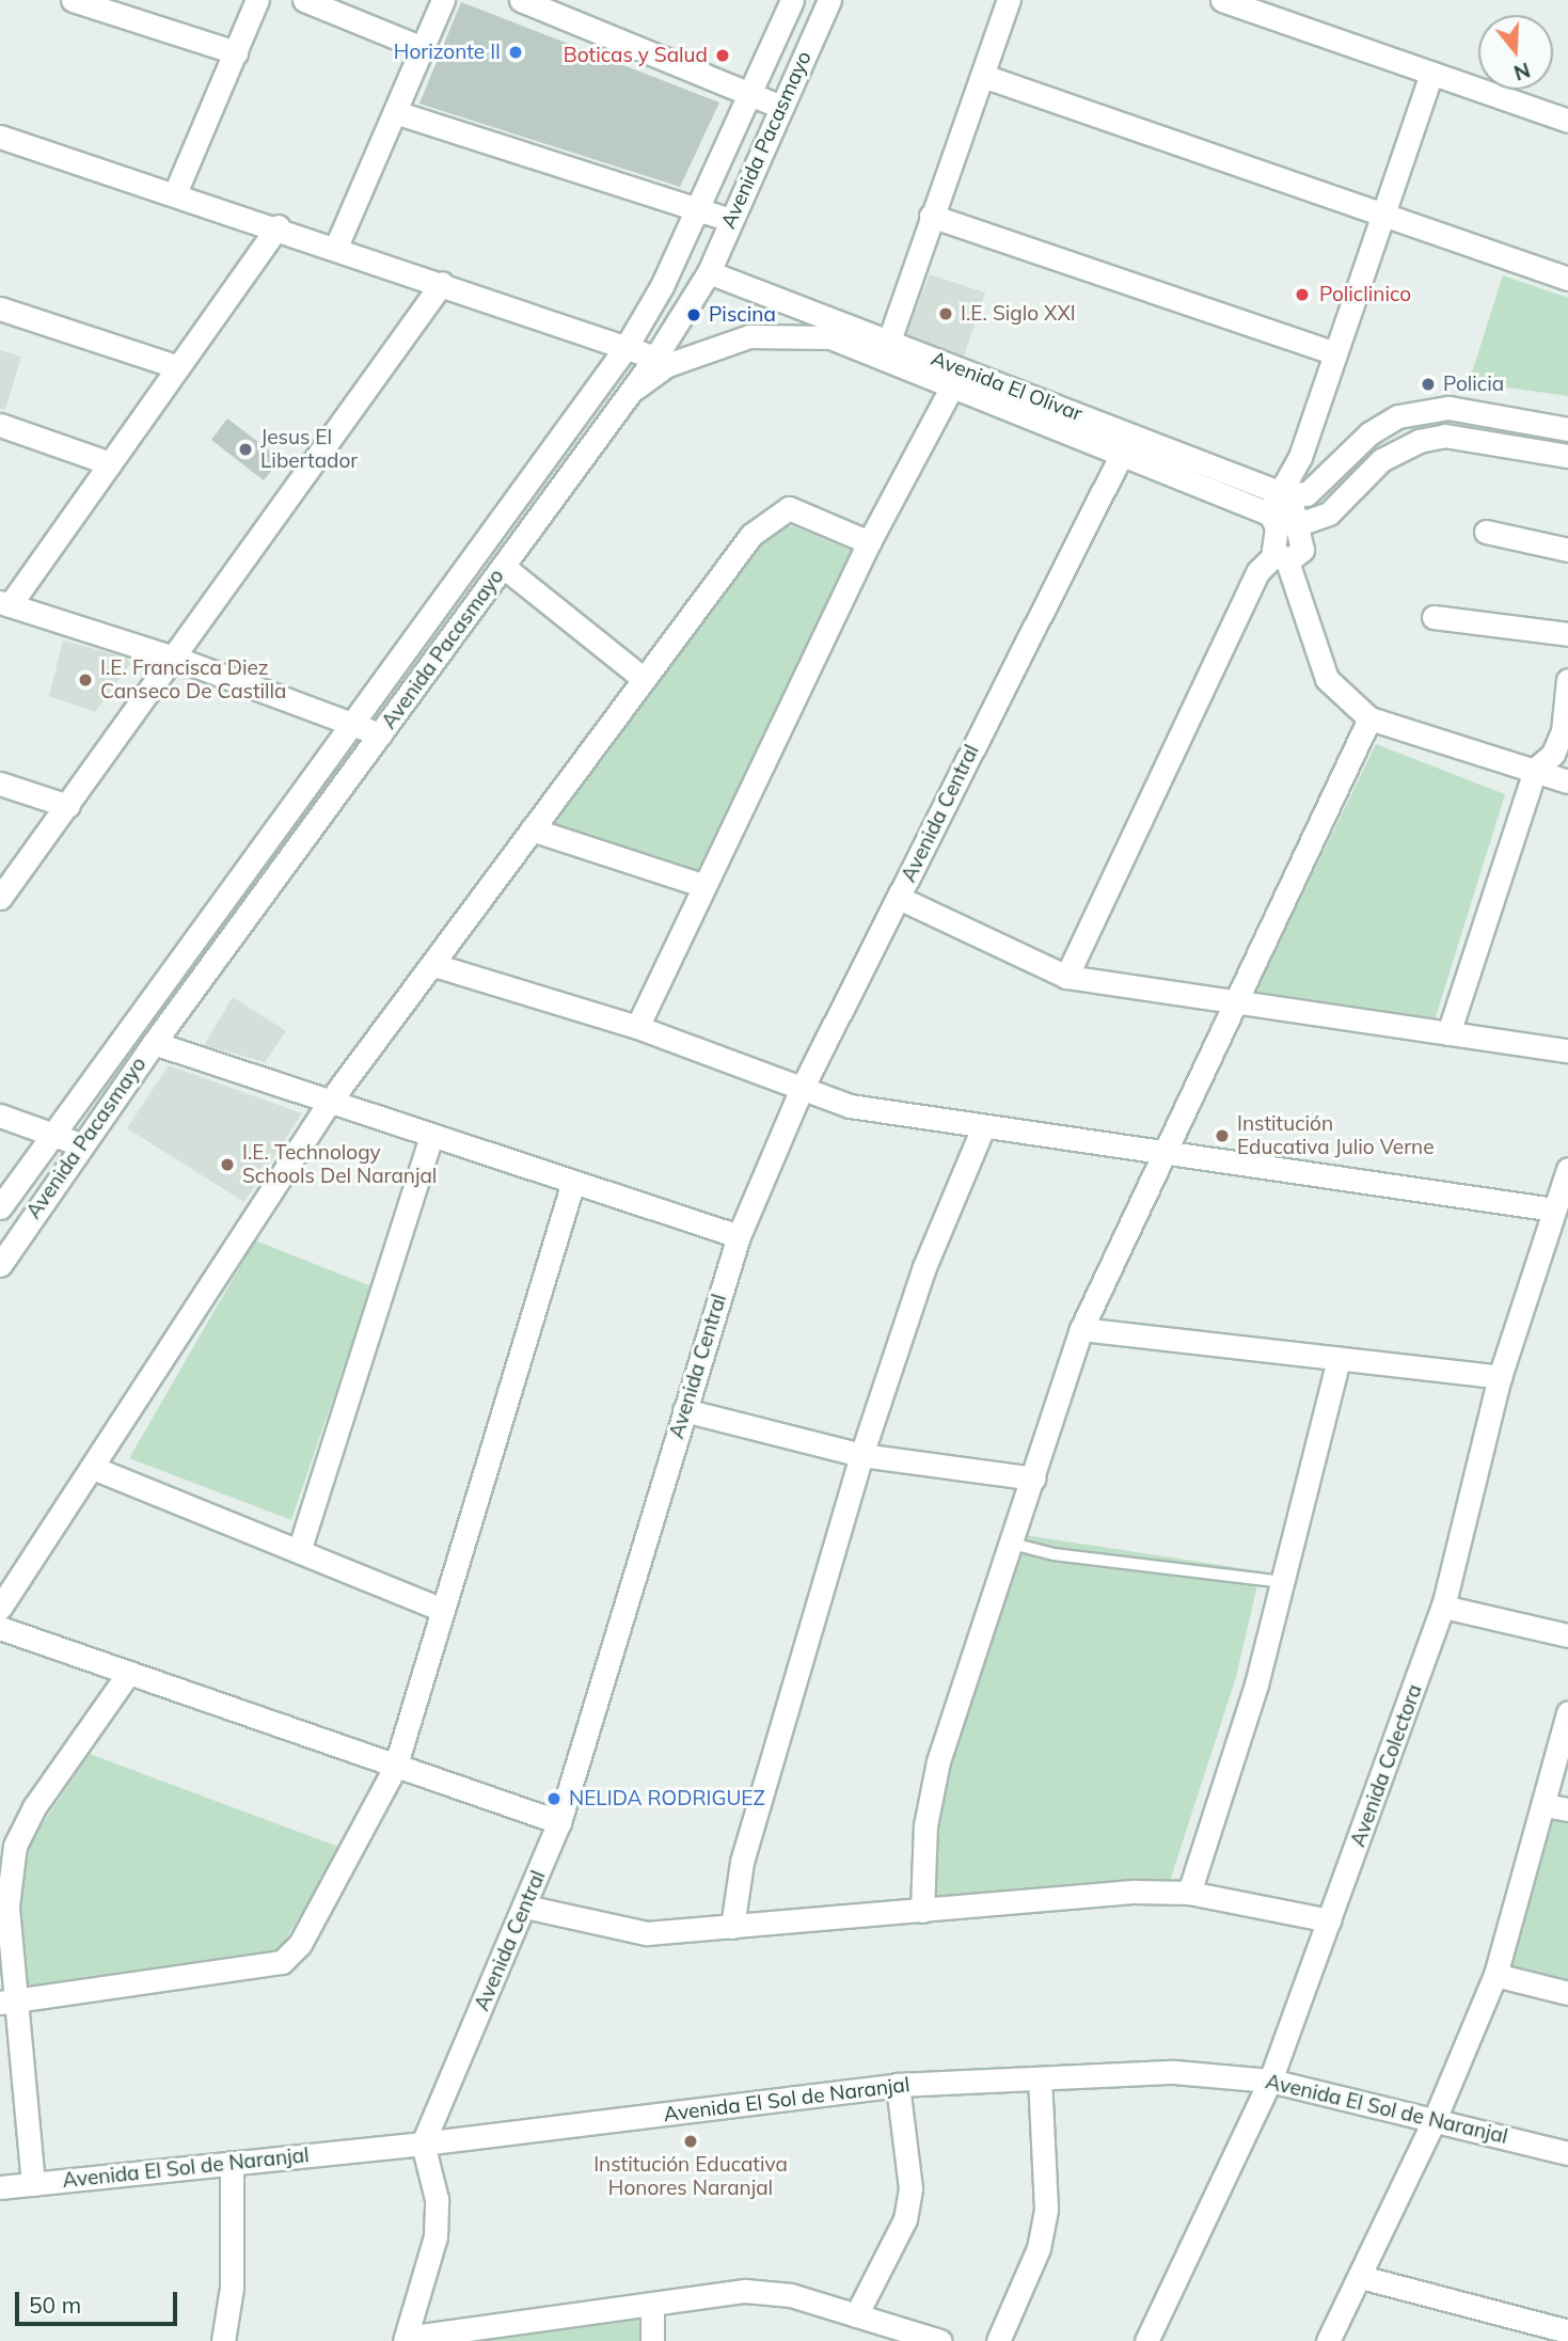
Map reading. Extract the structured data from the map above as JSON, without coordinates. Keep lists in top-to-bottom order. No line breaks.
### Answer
{"streets":{"street":["Avenida Pacasmayo","Avenida El Olivar","Avenida Central","Avenida Colectora","Avenida El Sol de Naranjal"]},"crossings":[["Avenida Pacasmayo","Avenida El Olivar"],["Avenida El Olivar","Avenida Central"],["Avenida Central","Avenida El Sol de Naranjal"],["Avenida Colectora","Avenida El Sol de Naranjal"]],"places":["Horizonte II","Boticas y Salud","Policlinico","I.E. Siglo XXI","Piscina","Policia","Jesus El Libertador","I.E. Francisca Diez Canseco De Castilla","Institución Educativa Julio Verne","I.E. Technology Schools Del Naranjal","NELIDA RODRIGUEZ","Institución Educativa Honores Naranjal"],"scale_bar":"50 m","north":"bottom"}
